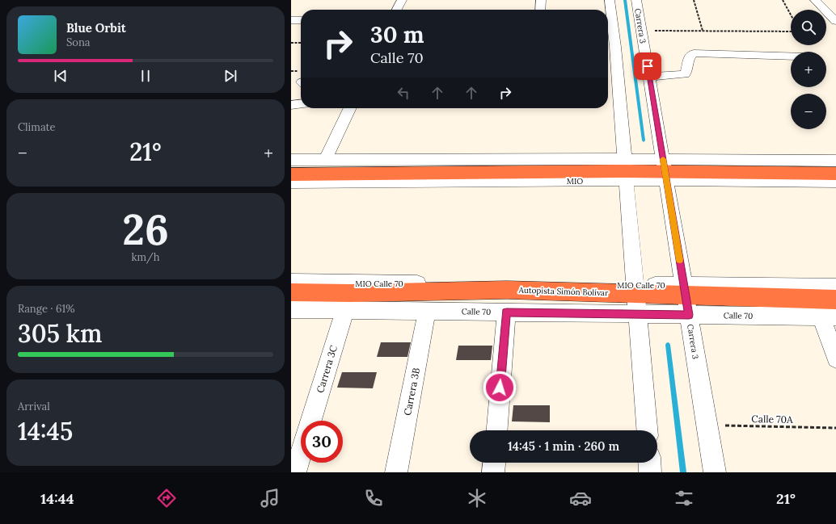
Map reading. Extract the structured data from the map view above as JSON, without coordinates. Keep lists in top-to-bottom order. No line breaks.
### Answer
{"streets":{"highway":["Autopista Simón Bolívar"],"street":["Carrera 3","MIO","MIO Calle 70","Calle 70","Carrera 3C","Carrera 3B"],"path":["Calle 70A"]},"crossings":[["Carrera 3","Autopista Simón Bolívar"],["Carrera 3","Calle 70"],["Carrera 3","Calle 70A"],["MIO Calle 70","Autopista Simón Bolívar"],["Calle 70","Carrera 3C"],["Calle 70","Carrera 3B"]],"page":{"map_buttons":["+","−"],"turn":["30 m","Calle 70"],"song":["Blue Orbit","Sona"],"tile":["Climate",["26","km/h"],["Range · 61%","305 km"],["Arrival","14:45"]],"heat":["−","21°","+"],"limit":"30","trip":"14:45 · 1 min · 260 m","tabs":["14:44","21°"]}}
